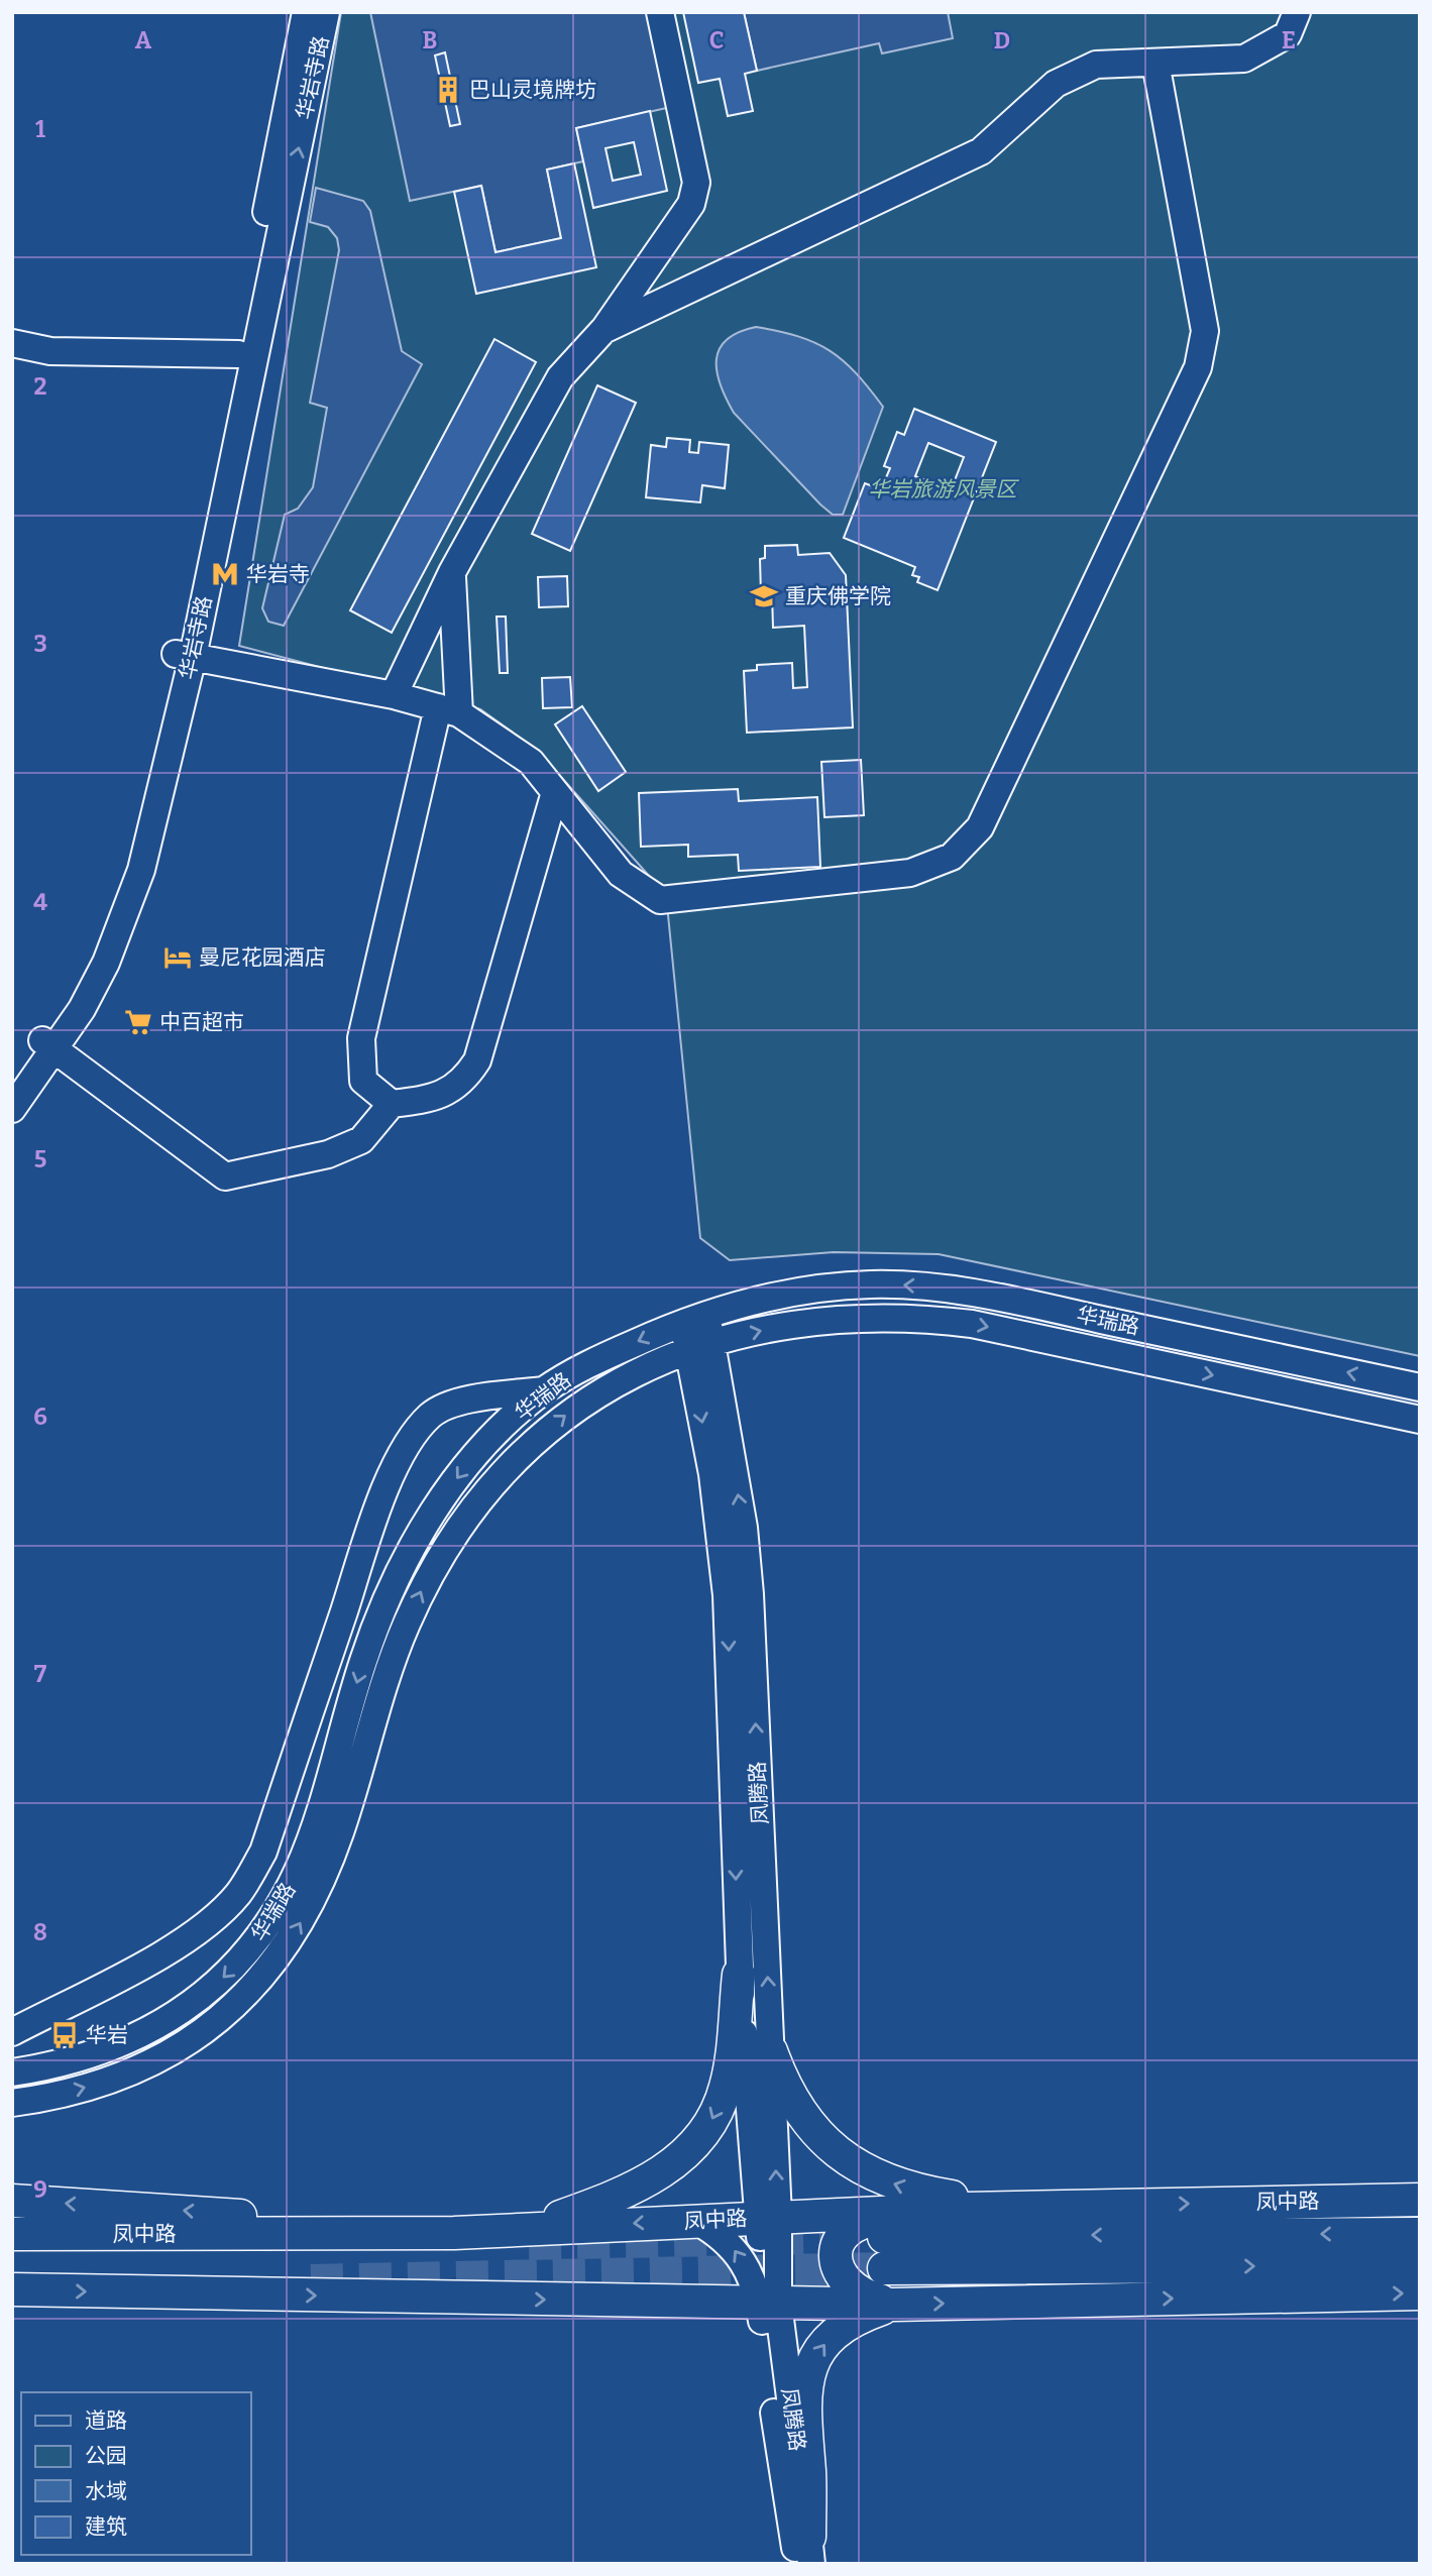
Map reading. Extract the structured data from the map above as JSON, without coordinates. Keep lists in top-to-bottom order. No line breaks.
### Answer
{"streets":{"main road":["凤中路"],"street":["华岩寺路","华瑞路","凤腾路"]},"crossings":[["华瑞路","凤腾路"],["凤腾路","凤中路"]],"parks":["华岩旅游风景区"],"places":{"building":["巴山灵境牌坊"],"metro station":["华岩寺"],"school or university":["重庆佛学院"],"hotel":["曼尼花园酒店"],"supermarket":["中百超市"],"bus stop":["华岩"]},"legend":["道路","公园","水域","建筑"],"grid":{"columns":["A","B","C","D","E"],"rows":["1","2","3","4","5","6","7","8","9"]}}
